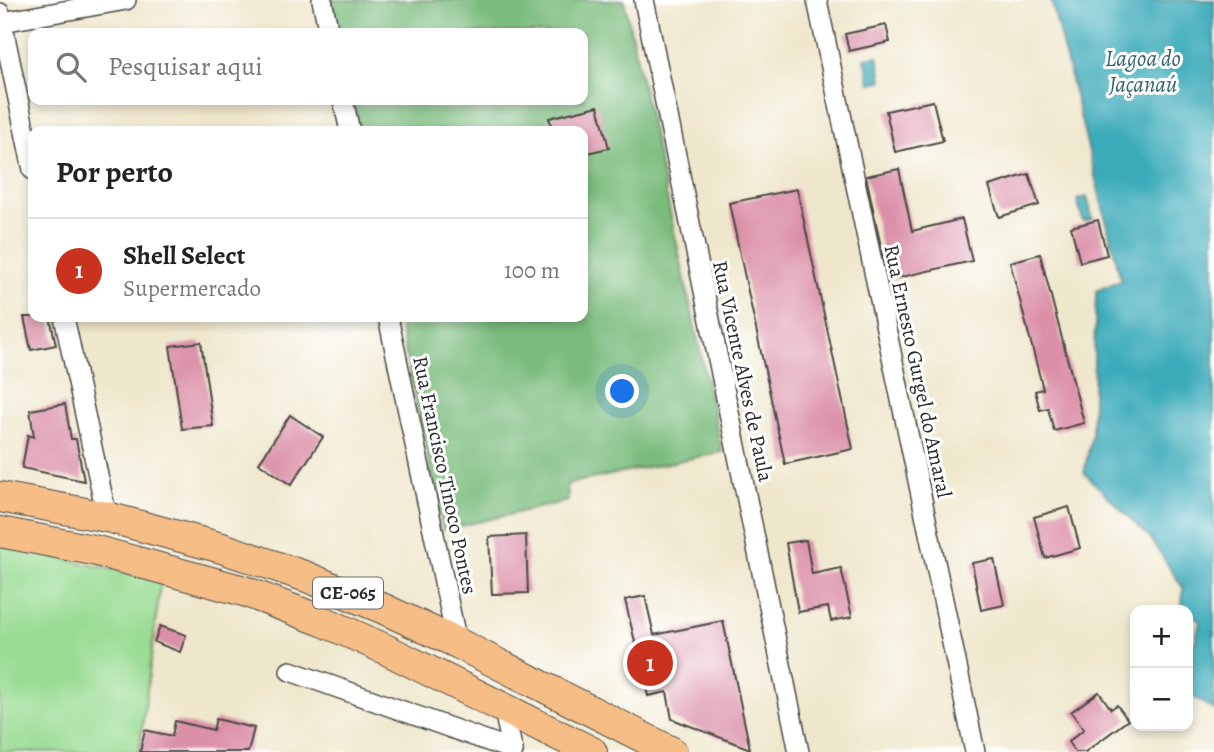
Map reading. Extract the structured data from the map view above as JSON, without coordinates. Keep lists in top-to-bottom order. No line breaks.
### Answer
{"streets":{"main road":["CE-065"],"street":["Rua Vicente Alves de Paula","Rua Ernesto Gurgel do Amaral","Rua Francisco Tinoco Pontes"]},"crossings":[["Rua Francisco Tinoco Pontes","CE-065"]],"water":["Lagoa do Jaçanaú"],"page":{"search":"Pesquisar aqui","heading":"Por perto","list":[{"mark":"1","name":"Shell Select","note":"Supermercado","value":"100 m"}],"map_buttons":["+","−"],"pins":"1"}}
